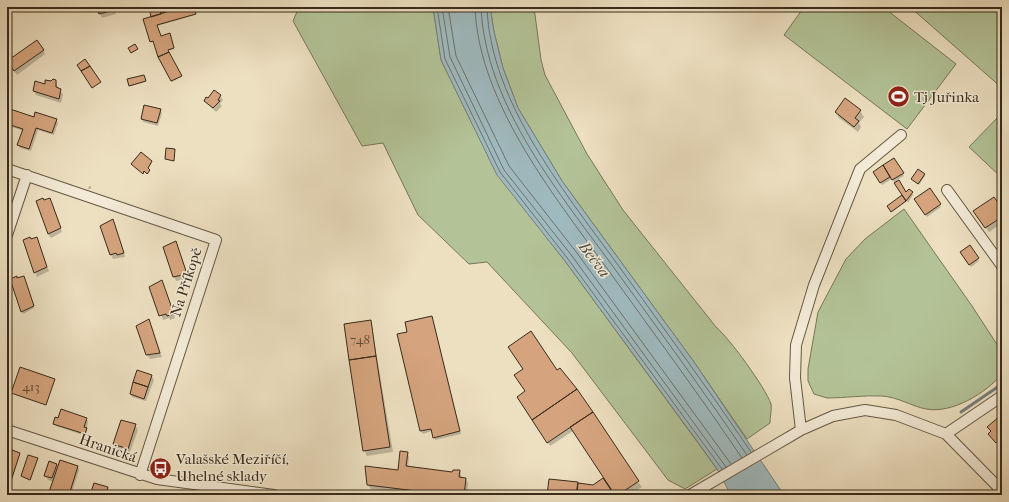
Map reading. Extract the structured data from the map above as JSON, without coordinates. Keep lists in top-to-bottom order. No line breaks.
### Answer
{"streets":{"street":["Na Příkopě","Hranická"]},"crossings":[["Na Příkopě","Hranická"]],"water":["Bečva"],"places":{"sports":["Tj Juřinka"],"bus stop":["Valašské Meziříčí, Uhelné sklady"]},"house_numbers":["748","413"]}
